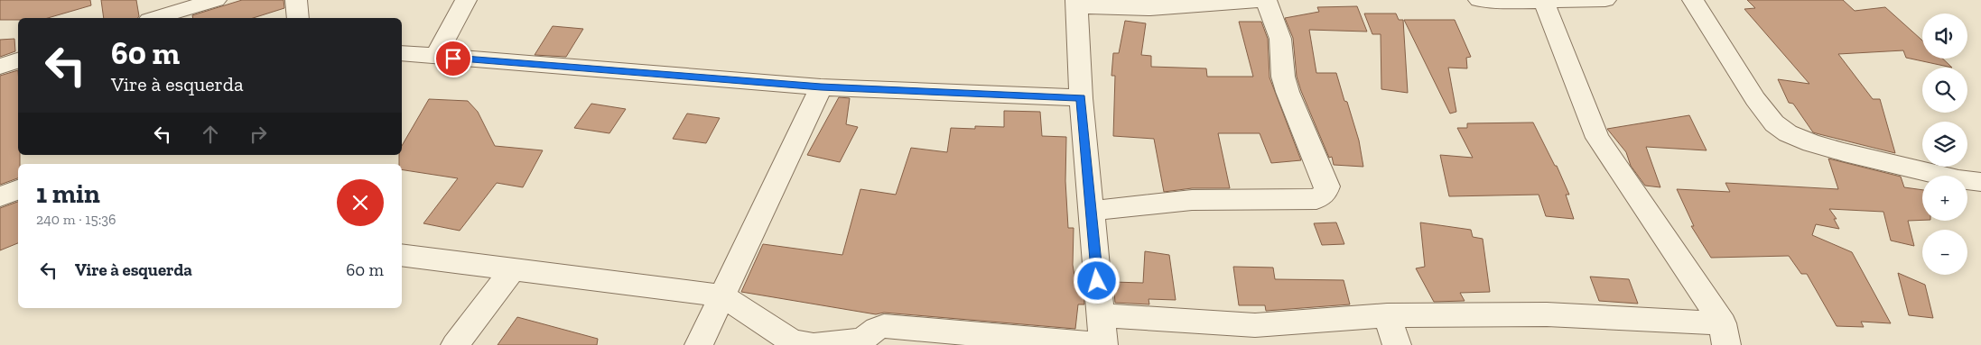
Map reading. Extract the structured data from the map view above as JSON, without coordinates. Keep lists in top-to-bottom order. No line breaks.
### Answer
{"page":{"map_buttons":["+","−"],"turn":["60 m","Vire à esquerda"],"heading":["1 min","240 m · 15:36"],"list":[{"name":"Vire à esquerda","value":"60 m"}]}}
